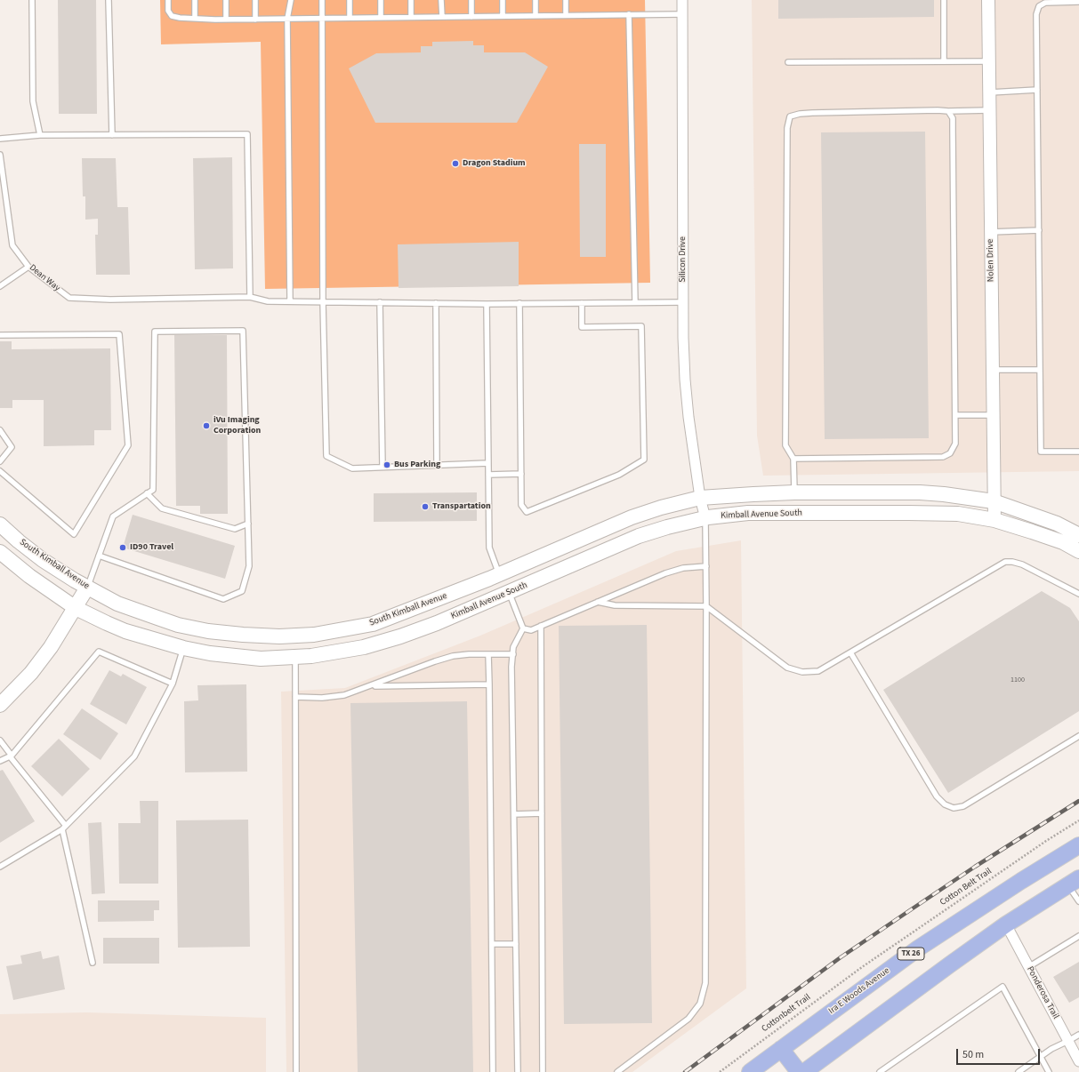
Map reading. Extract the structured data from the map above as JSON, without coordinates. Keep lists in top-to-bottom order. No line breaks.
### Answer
{"streets":{"main road":["Kimball Avenue South","South Kimball Avenue","TX 26","Ira E Woods Avenue"],"street":["Silicon Drive","Nolen Drive","Ponderosa Trail"],"lane":["Dean Way"],"path":["Cotton Belt Trail","Cottonbelt Trail"]},"crossings":[["Silicon Drive","Dean Way"],["Silicon Drive","Kimball Avenue South"],["Nolen Drive","Kimball Avenue South"],["Cotton Belt Trail","Cottonbelt Trail"]],"places":["Dragon Stadium","iVu Imaging Corporation","Bus Parking","Transpartation","ID90 Travel"],"house_numbers":["1100"],"scale_bar":"50 m"}
